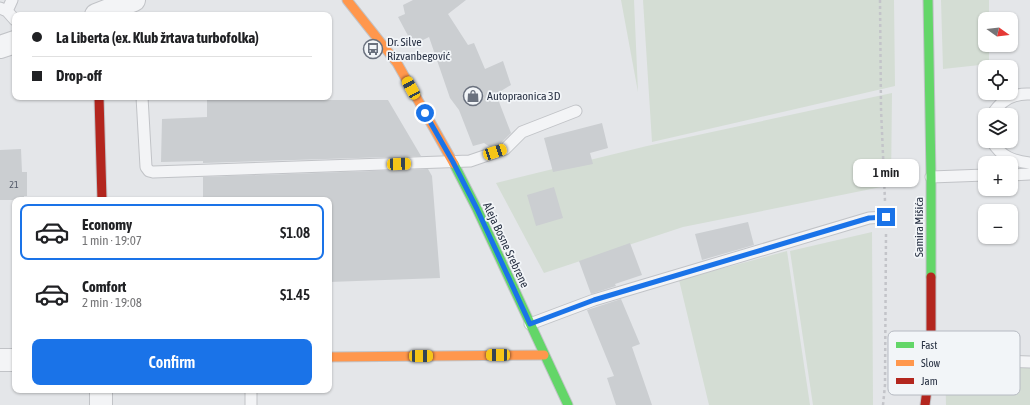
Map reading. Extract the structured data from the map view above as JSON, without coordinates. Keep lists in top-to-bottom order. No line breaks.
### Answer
{"streets":{"street":["Samira Mišića","Aleja Bosne Srebrene"]},"places":{"bus stop":["Dr. Silve Rizvanbegović"],"shop":["Autopraonica 3D"]},"house_numbers":["21"],"legend":["Fast","Slow","Jam"],"north":"right","page":{"map_buttons":["+","−"],"banner":["La Liberta (ex. Klub žrtava turbofolka)","Drop-off"],"bubble":"1 min","list":[{"name":"Economy","note":"1 min · 19:07","value":"$1.08"},{"name":"Comfort","note":"2 min · 19:08","value":"$1.45"}],"buttons":"Confirm"}}
